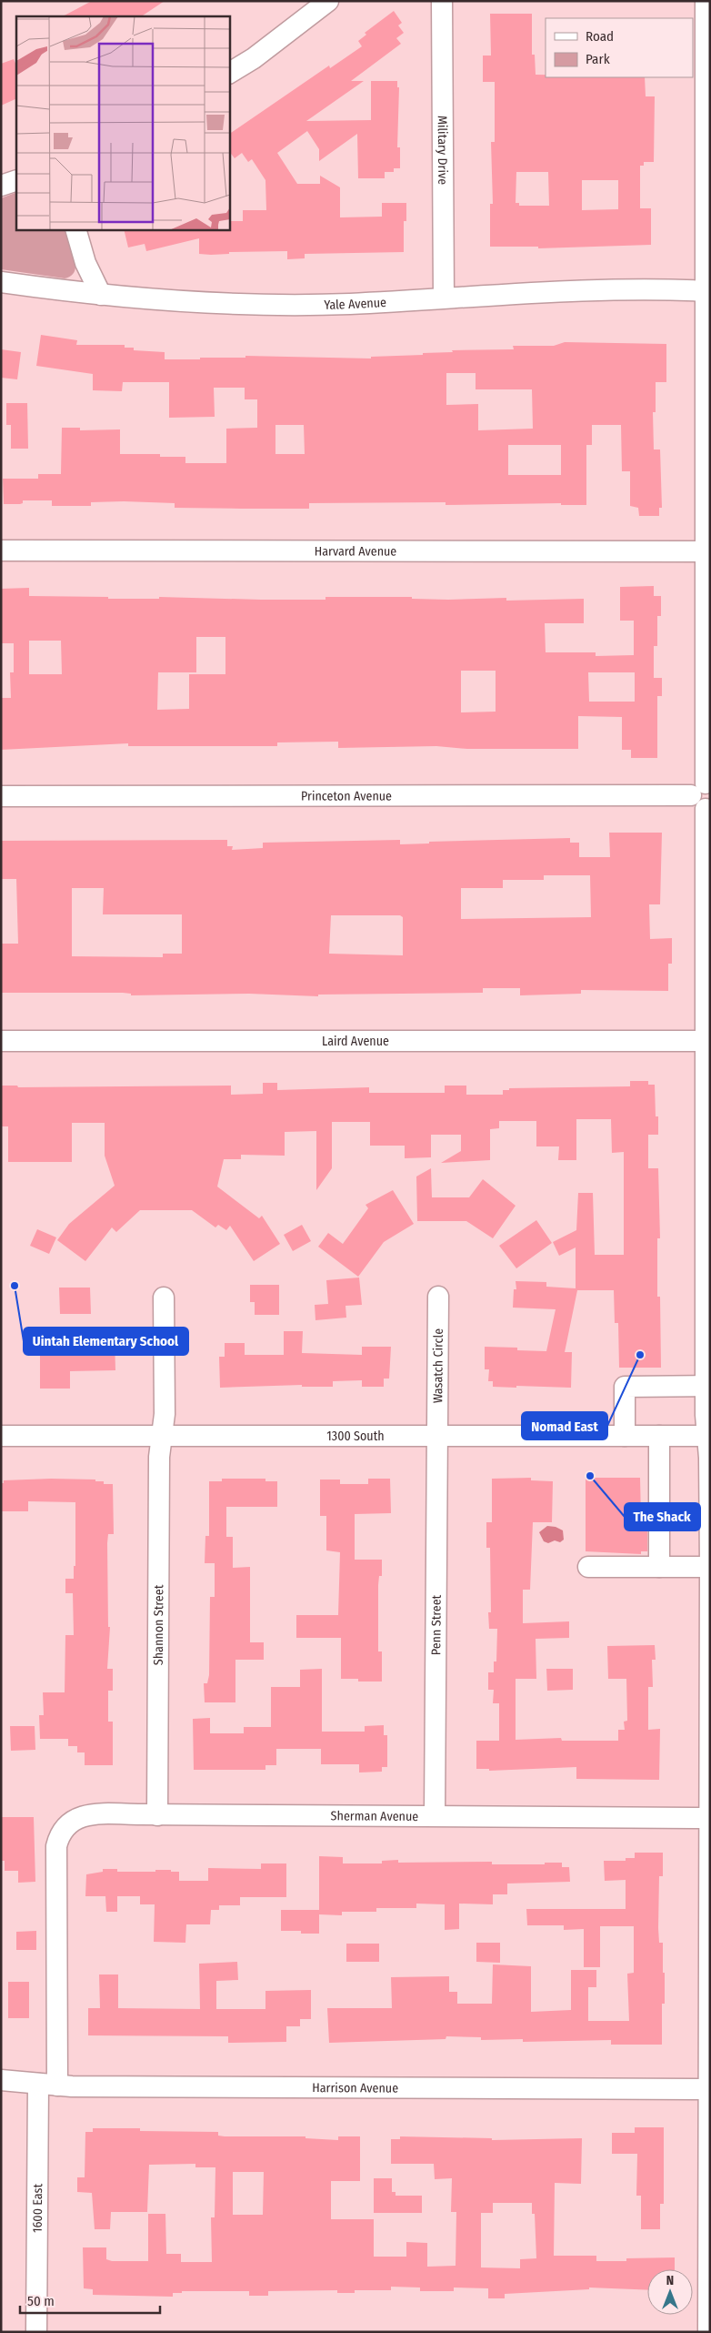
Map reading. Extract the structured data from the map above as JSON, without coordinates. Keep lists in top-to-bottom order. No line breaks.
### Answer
{"streets":{"street":["Military Drive","Yale Avenue","Harvard Avenue","Princeton Avenue","Laird Avenue","Wasatch Circle","1300 South","Shannon Street","Penn Street","Sherman Avenue","Harrison Avenue","1600 East"]},"crossings":[["Military Drive","Yale Avenue"],["Wasatch Circle","1300 South"],["Wasatch Circle","Penn Street"],["1300 South","Shannon Street"],["1300 South","Penn Street"],["Shannon Street","Sherman Avenue"],["Penn Street","Sherman Avenue"],["Sherman Avenue","1600 East"],["Harrison Avenue","1600 East"]],"places":["Uintah Elementary School","Nomad East","The Shack"],"legend":["Road","Park"],"scale_bar":"50 m","north":"top"}
